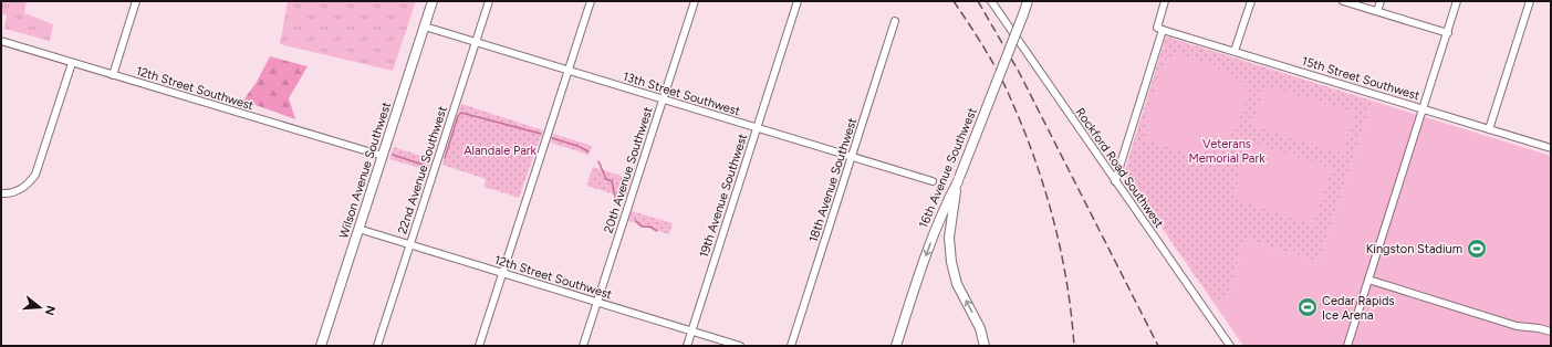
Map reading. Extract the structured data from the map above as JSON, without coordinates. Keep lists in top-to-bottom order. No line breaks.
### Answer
{"streets":{"main road":["16th Avenue Southwest","Wilson Avenue Southwest"],"street":["15th Street Southwest","12th Street Southwest","13th Street Southwest","Rockford Road Southwest","22nd Avenue Southwest","20th Avenue Southwest","18th Avenue Southwest","19th Avenue Southwest"]},"crossings":[["12th Street Southwest","Wilson Avenue Southwest"],["12th Street Southwest","22nd Avenue Southwest"],["12th Street Southwest","20th Avenue Southwest"],["12th Street Southwest","19th Avenue Southwest"],["13th Street Southwest","Wilson Avenue Southwest"],["13th Street Southwest","22nd Avenue Southwest"],["13th Street Southwest","20th Avenue Southwest"],["13th Street Southwest","18th Avenue Southwest"],["13th Street Southwest","19th Avenue Southwest"]],"one_way":["16th Avenue Southwest"],"parks":["Veterans Memorial Park","Alandale Park"],"places":{"sports":["Kingston Stadium","Cedar Rapids Ice Arena"]},"north":"right"}
